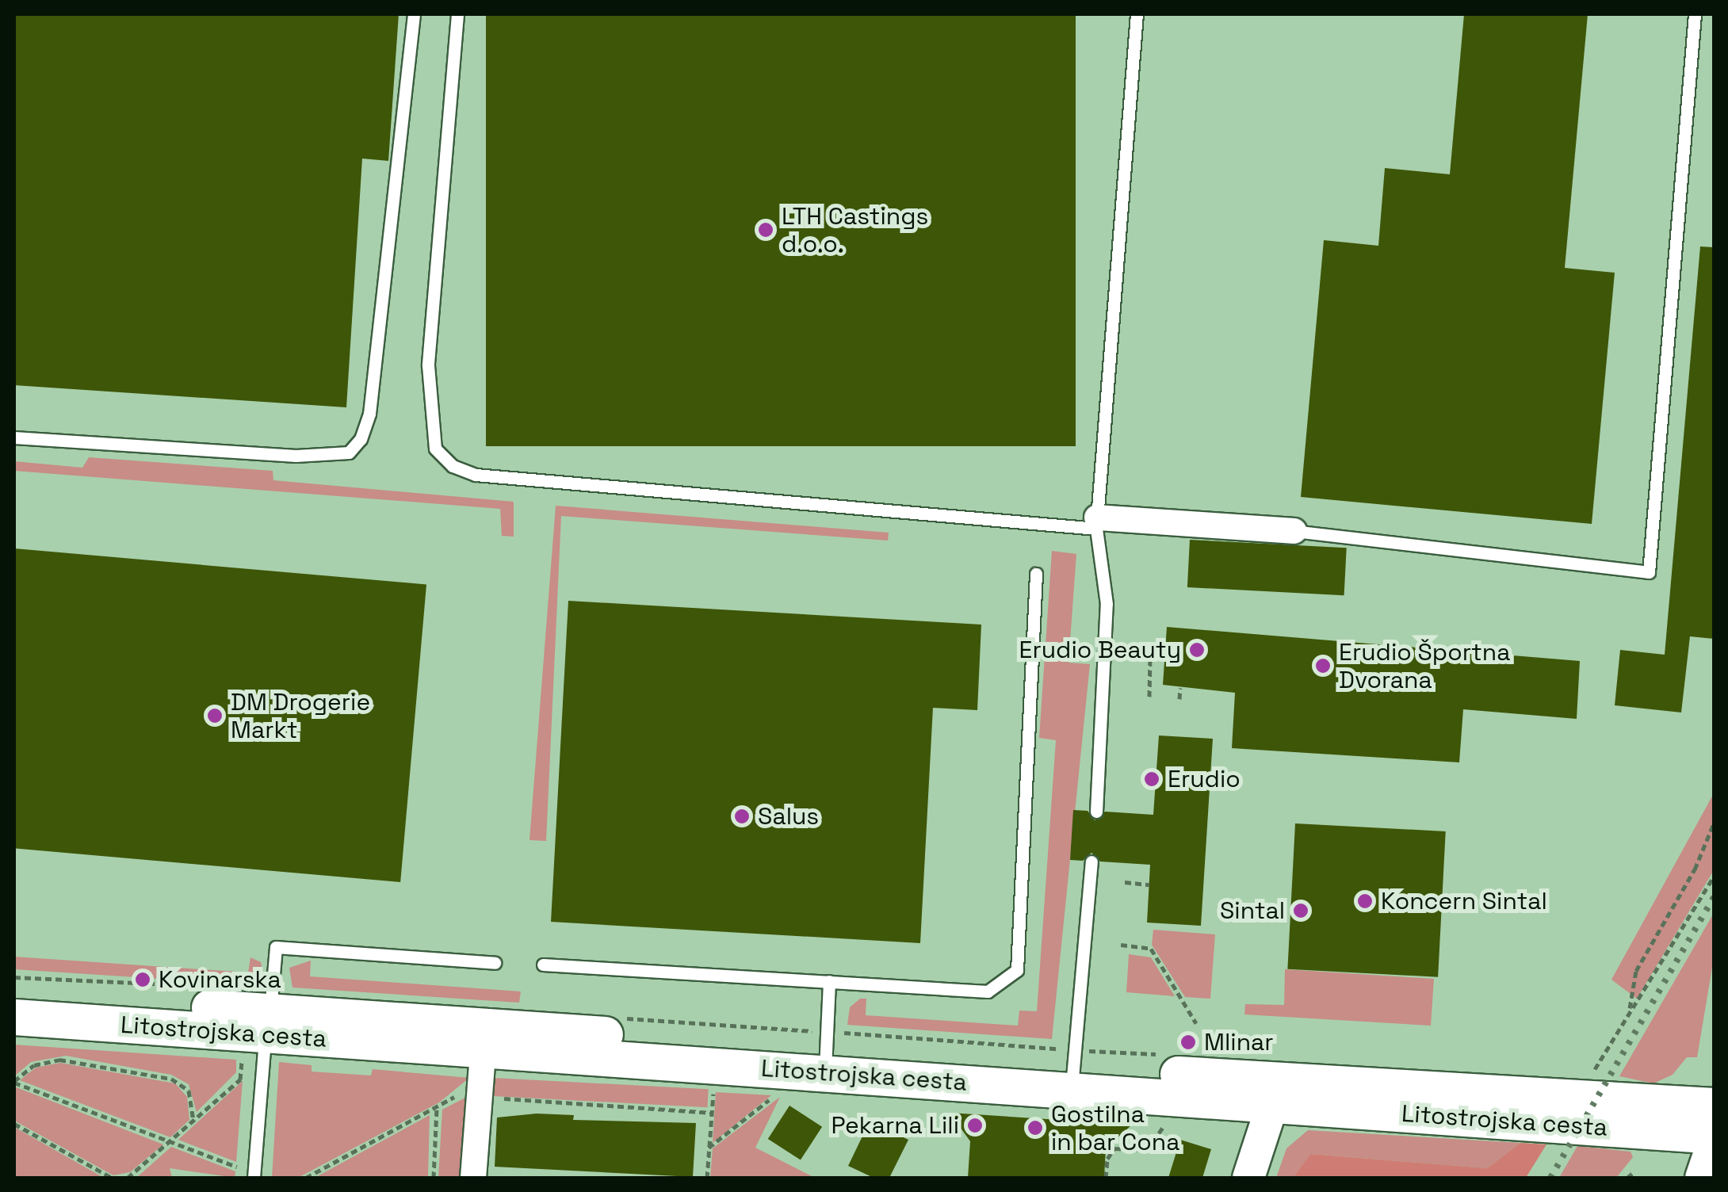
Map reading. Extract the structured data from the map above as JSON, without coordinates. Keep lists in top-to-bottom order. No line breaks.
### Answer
{"streets":{"main road":["Litostrojska cesta"]},"places":["LTH Castings d.o.o.","Erudio Beauty","Erudio Športna Dvorana","DM Drogerie Markt","Erudio","Salus","Koncern Sintal","Sintal","Kovinarska","Mlinar","Pekarna Lili","Gostilna in bar Cona"]}
